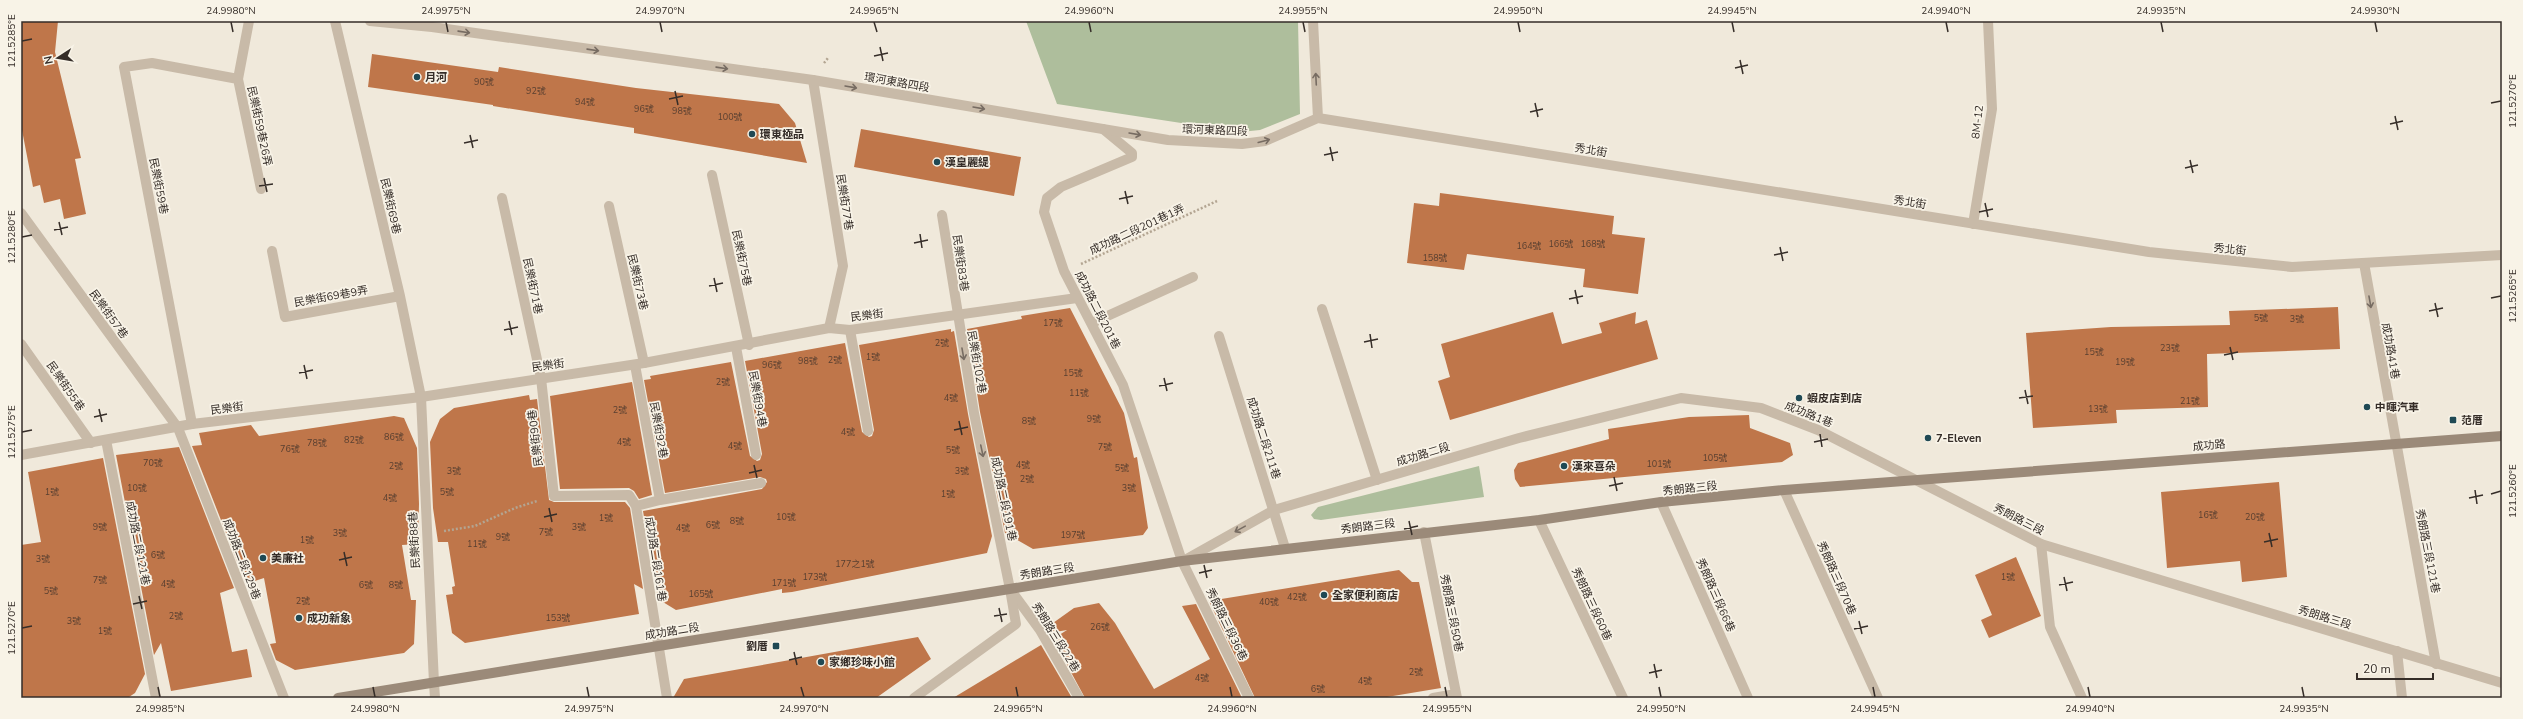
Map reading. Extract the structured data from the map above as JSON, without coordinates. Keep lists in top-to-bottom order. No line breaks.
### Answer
{"streets":{"street":["環河東路四段","8M-12","民樂街59巷26弄","秀北街","民樂街59巷","民樂街77巷","民樂街69巷","民樂街75巷","民樂街83巷","民樂街73巷","民樂街71巷","民樂街69巷9弄","成功路二段201巷","民樂街57巷","民樂街","成功路41巷","民樂街102巷","民樂街55巷","民樂街94巷","成功路1巷","民樂街92巷","民樂街90巷","成功路二段211巷","成功路","成功路二段","秀朗路三段","成功路二段191巷","民樂街88巷","成功路二段121巷","秀朗路三段121巷","成功路二段129巷","成功路二段161巷","秀朗路三段70巷","秀朗路三段66巷","秀朗路三段60巷","秀朗路三段50巷","秀朗路三段36巷","秀朗路三段22巷"],"path":["成功路二段201巷1弄"]},"crossings":[["環河東路四段","秀北街"],["環河東路四段","民樂街77巷"],["環河東路四段","成功路二段201巷"],["8M-12","秀北街"],["民樂街59巷26弄","民樂街59巷"],["秀北街","成功路41巷"],["民樂街59巷","民樂街"],["民樂街77巷","民樂街"],["民樂街69巷","民樂街69巷9弄"],["民樂街69巷","民樂街"],["民樂街69巷","民樂街88巷"],["成功路二段201巷1弄","成功路二段201巷"],["民樂街75巷","民樂街"],["民樂街83巷","民樂街"],["民樂街83巷","民樂街102巷"],["民樂街73巷","民樂街"],["民樂街73巷","民樂街92巷"],["民樂街71巷","民樂街"],["民樂街71巷","民樂街90巷"],["成功路二段201巷","民樂街"],["成功路二段201巷","成功路二段"],["成功路二段201巷","秀朗路三段"],["成功路二段201巷","秀朗路三段36巷"],["民樂街57巷","民樂街"],["民樂街57巷","成功路二段129巷"],["民樂街","民樂街102巷"],["民樂街","民樂街55巷"],["民樂街","民樂街94巷"],["民樂街","民樂街92巷"],["民樂街","民樂街90巷"],["民樂街","民樂街88巷"],["民樂街","成功路二段121巷"],["民樂街","成功路二段129巷"],["成功路41巷","成功路"],["成功路41巷","秀朗路三段121巷"],["民樂街102巷","成功路二段191巷"],["成功路1巷","成功路"],["成功路1巷","成功路二段"],["成功路1巷","秀朗路三段"],["民樂街92巷","成功路二段161巷"],["成功路二段211巷","成功路二段"],["成功路二段211巷","秀朗路三段"],["成功路","秀朗路三段"],["成功路","秀朗路三段121巷"],["成功路二段","秀朗路三段"],["成功路二段","成功路二段191巷"],["成功路二段","民樂街88巷"],["成功路二段","成功路二段161巷"],["成功路二段","秀朗路三段36巷"],["成功路二段","秀朗路三段22巷"],["秀朗路三段","成功路二段191巷"],["秀朗路三段","秀朗路三段121巷"],["秀朗路三段","秀朗路三段70巷"],["秀朗路三段","秀朗路三段66巷"],["秀朗路三段","秀朗路三段60巷"],["秀朗路三段","秀朗路三段50巷"],["秀朗路三段","秀朗路三段36巷"],["秀朗路三段","秀朗路三段22巷"],["成功路二段191巷","秀朗路三段22巷"]],"one_way":["環河東路四段","成功路41巷","民樂街102巷","成功路二段191巷"],"places":{"other":["月河","環東極品","漢皇麗緹","蝦皮店到店","中暉汽車","7-Eleven","漢來喜朵","美廉社","全家便利商店","成功新象","家鄉珍味小館"],"transit":["范厝","劉厝"]},"house_numbers":["90號","92號","94號","96號","98號","100號","166號","168號","164號","158號","5號","3號","17號","2號","23號","15號","1號","2號","98號","19號","96號","15號","2號","11號","4號","21號","13號","2號","9號","8號","4號","86號","82號","4號","78號","4號","7號","76號","5號","105號","70號","101號","4號","2號","5號","3號","3號","2號","10號","3號","1號","5號","1號","4號","16號","10號","20號","1號","8號","6號","9號","3號","4號","7號","3號","197號","9號","1號","11號","6號","3號","177之1號","173號","1號","7號","171號","4號","6號","8號","5號","165號","42號","2號","40號","2號","153號","3號","26號","1號","2號","4號","4號","6號"],"scale_bar":"20 m","north":"left","coordinates":["24.9980°N","24.9975°N","24.9970°N","24.9965°N","24.9960°N","24.9955°N","24.9950°N","24.9945°N","24.9940°N","24.9935°N","24.9930°N","121.5285°E","121.5270°E","121.5280°E","121.5265°E","121.5275°E","121.5260°E","24.9985°N"]}
